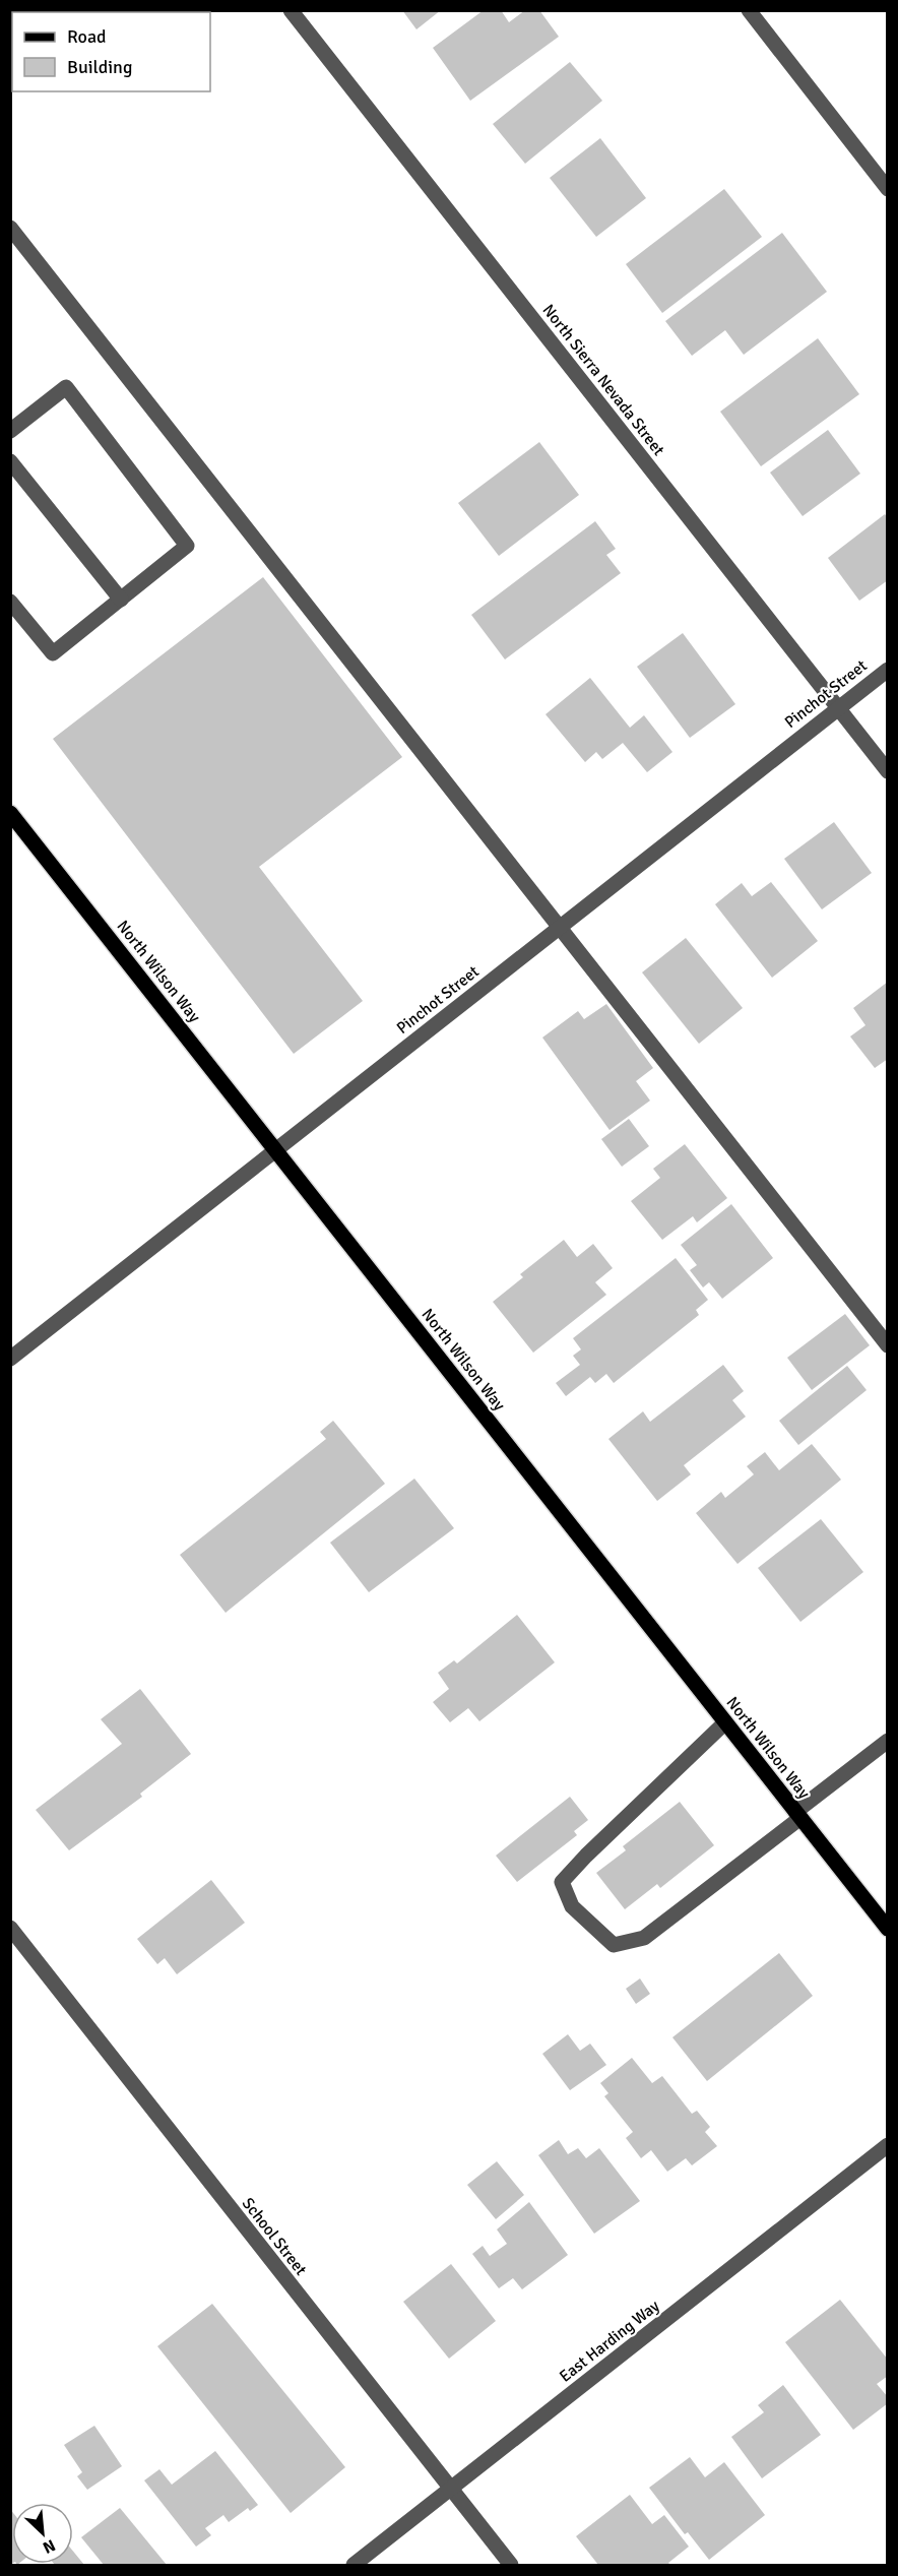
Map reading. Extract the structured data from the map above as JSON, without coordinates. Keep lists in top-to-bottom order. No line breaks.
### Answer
{"streets":{"main road":["North Wilson Way"],"street":["North Sierra Nevada Street","Pinchot Street","School Street","East Harding Way"]},"crossings":[["North Sierra Nevada Street","Pinchot Street"],["Pinchot Street","North Wilson Way"],["School Street","East Harding Way"]],"legend":["Road","Building"],"north":"bottom right"}
